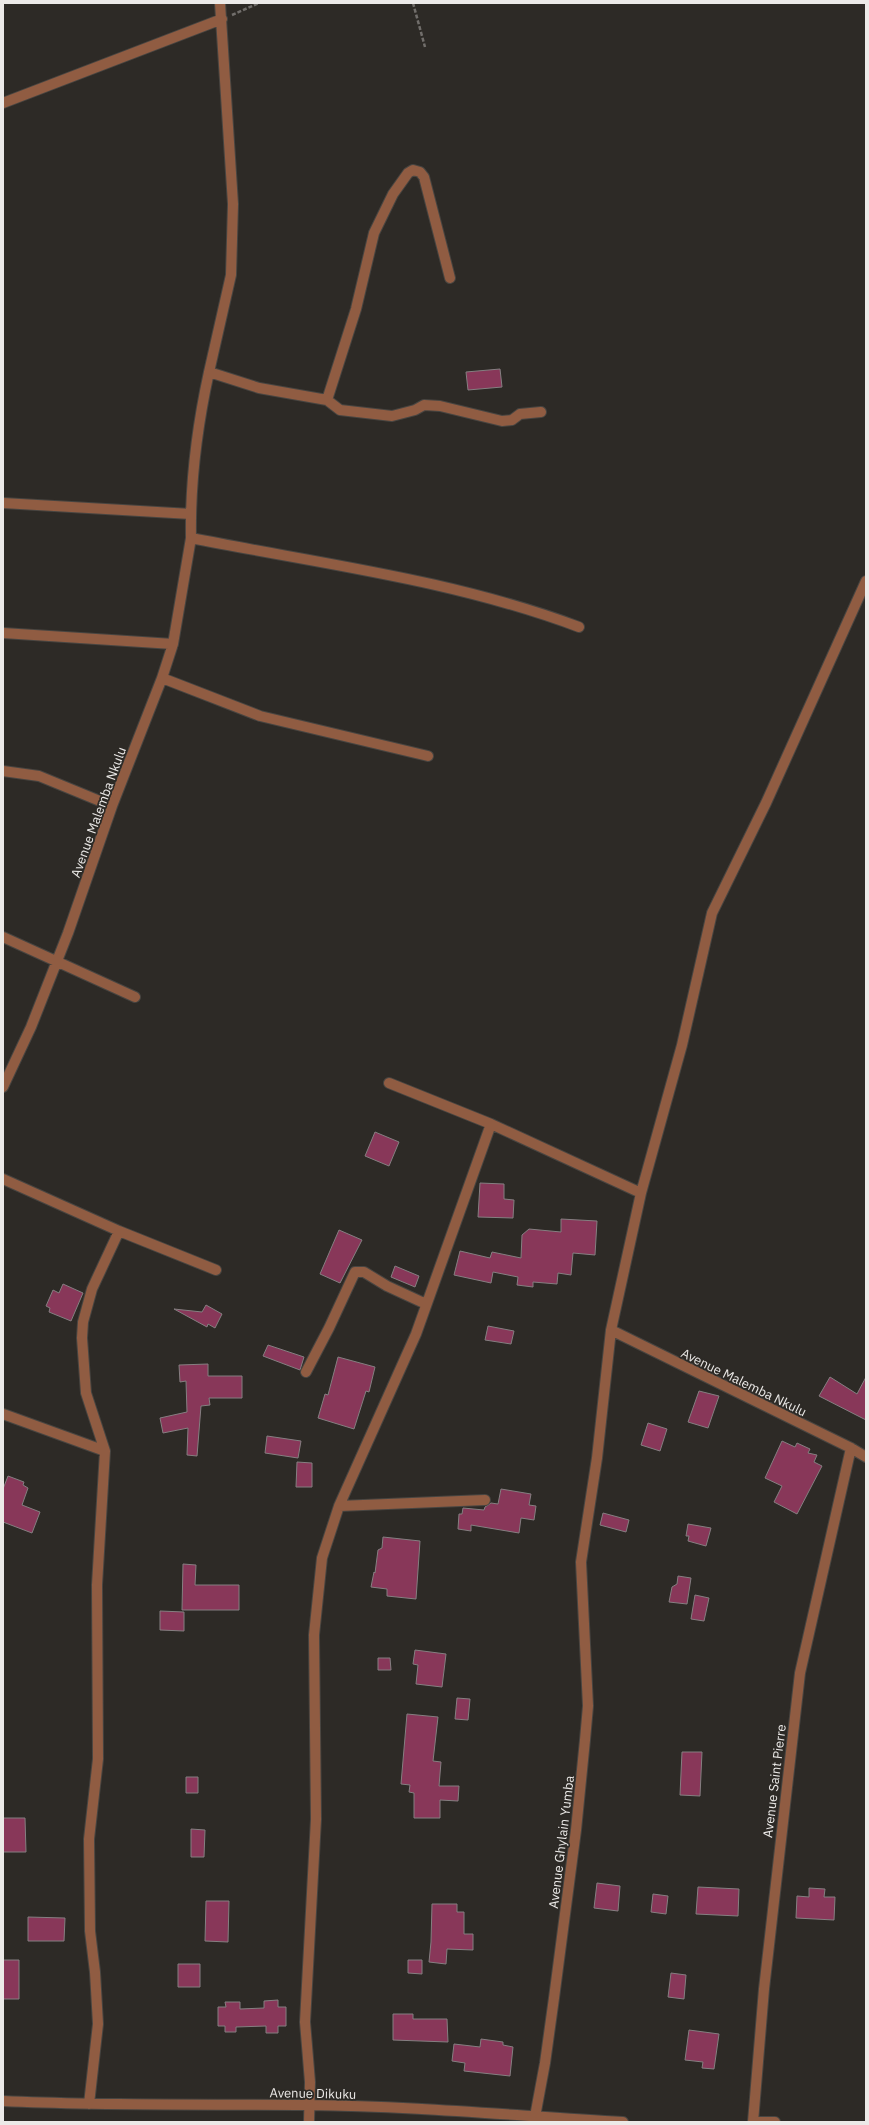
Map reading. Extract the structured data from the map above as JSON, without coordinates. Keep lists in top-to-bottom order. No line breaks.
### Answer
{"streets":{"street":["Avenue Malemba Nkulu","Avenue Saint Pierre","Avenue Ghylain Yumba","Avenue Dikuku"]},"crossings":[["Avenue Malemba Nkulu","Avenue Saint Pierre"],["Avenue Malemba Nkulu","Avenue Ghylain Yumba"],["Avenue Ghylain Yumba","Avenue Dikuku"]]}
